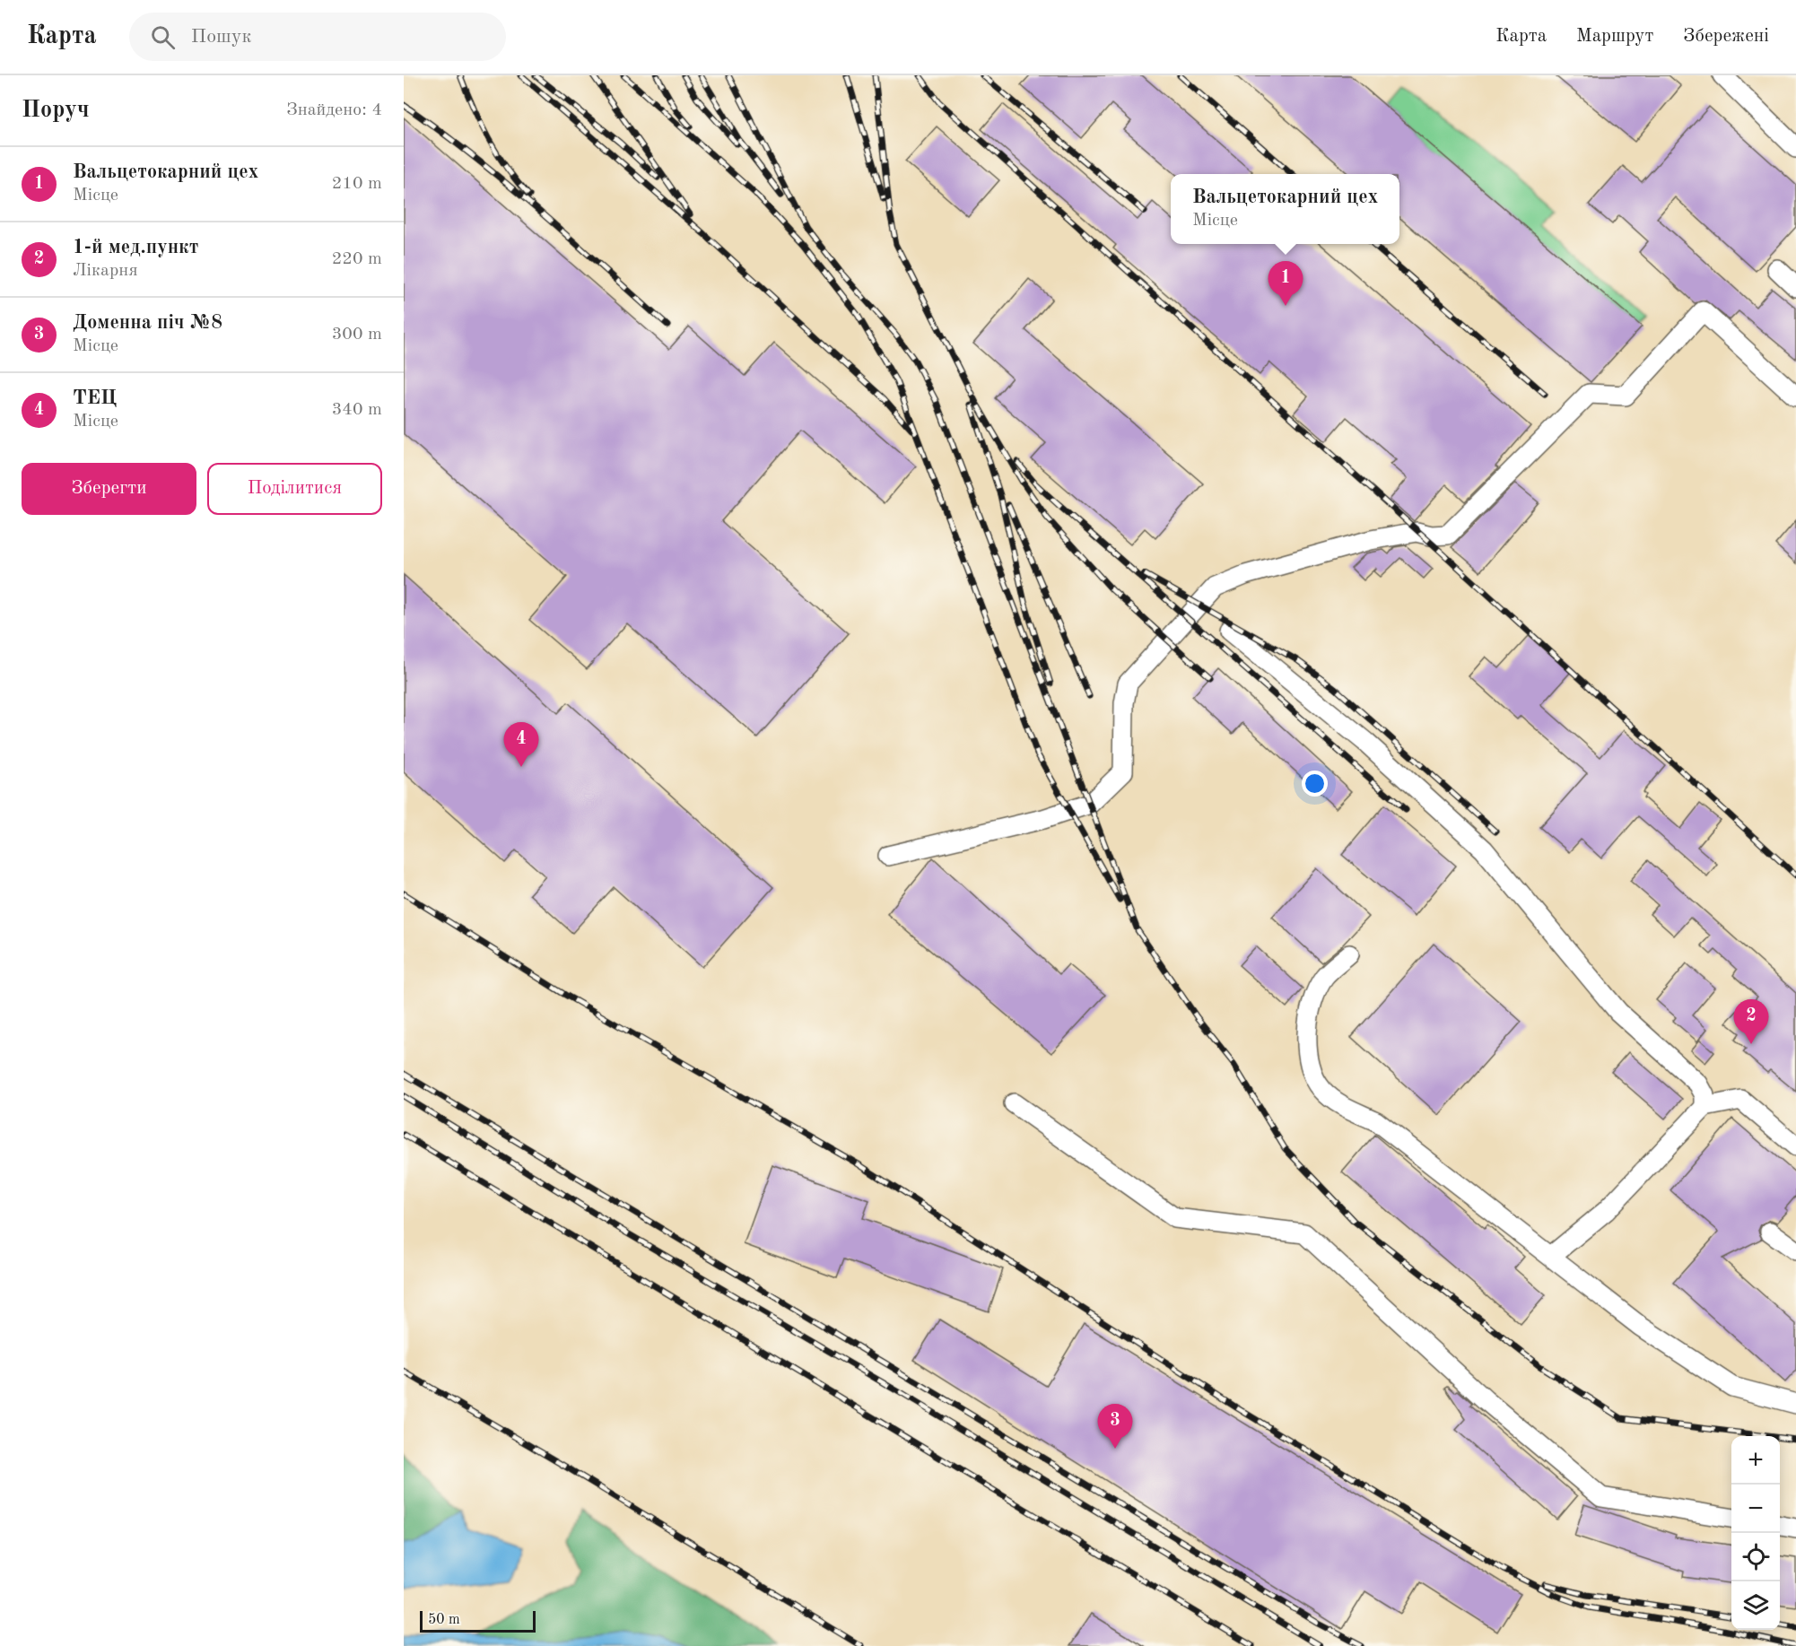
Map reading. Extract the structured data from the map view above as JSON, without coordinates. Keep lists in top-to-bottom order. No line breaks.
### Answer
{"scale_bar":"50 m","page":{"header":"Карта","search":"Пошук","nav":["Карта","Маршрут","Збережені"],"heading":["Поруч","Знайдено: 4"],"list":[{"mark":"1","name":"Вальцетокарний цех","note":"Місце","value":"210 m"},{"mark":"2","name":"1-й мед.пункт","note":"Лікарня","value":"220 m"},{"mark":"3","name":"Доменна піч №8","note":"Місце","value":"300 m"},{"mark":"4","name":"ТЕЦ","note":"Місце","value":"340 m"}],"popup":["Вальцетокарний цех","Місце"],"pins":["1","4","2","3"],"buttons":["Зберегти","Поділитися"],"map_buttons":["+","−"],"scale":"50 m"}}
